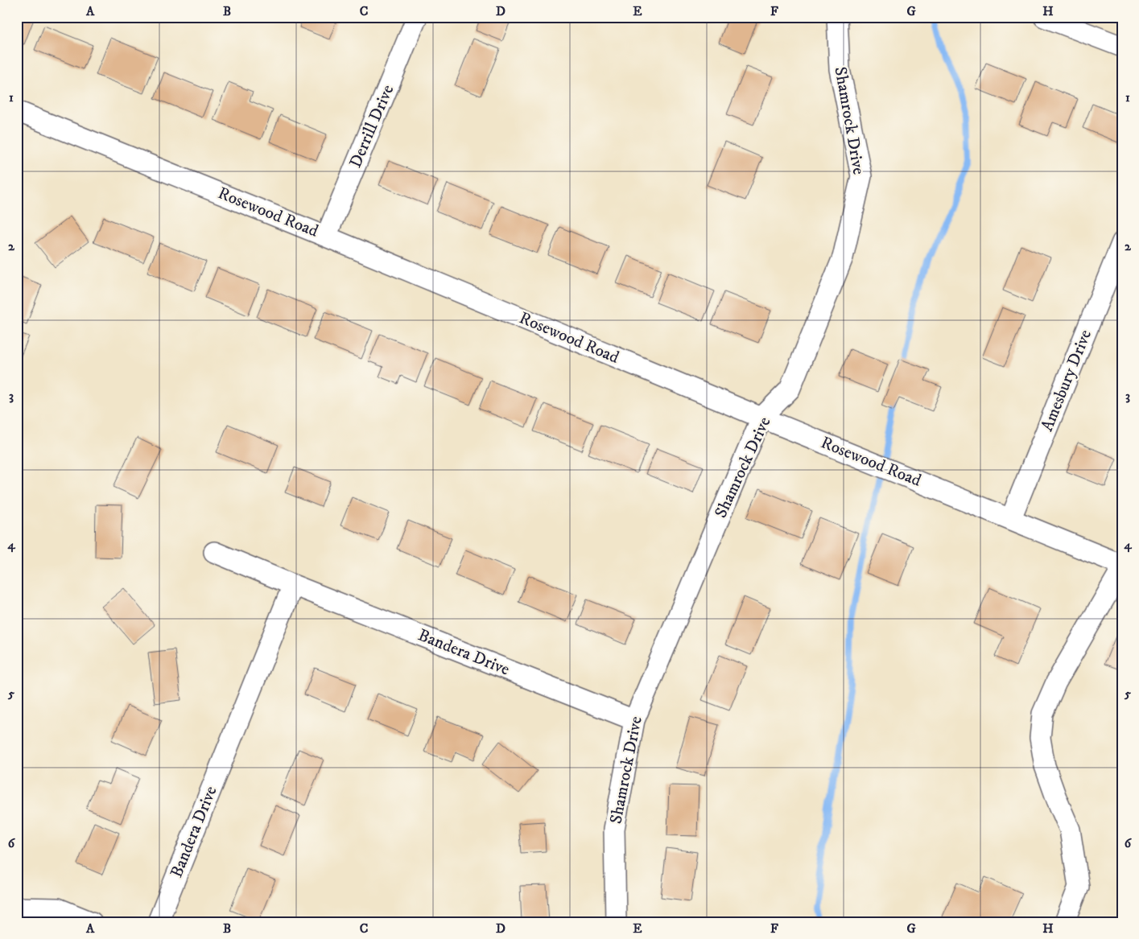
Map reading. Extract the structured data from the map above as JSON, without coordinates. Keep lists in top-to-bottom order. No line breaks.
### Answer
{"streets":{"street":["Shamrock Drive","Derrill Drive","Rosewood Road","Amesbury Drive","Bandera Drive"]},"crossings":[["Shamrock Drive","Rosewood Road"],["Shamrock Drive","Bandera Drive"],["Derrill Drive","Rosewood Road"],["Rosewood Road","Amesbury Drive"]],"grid":{"columns":["A","B","C","D","E","F","G","H"],"rows":["1","2","3","4","5","6"]}}
